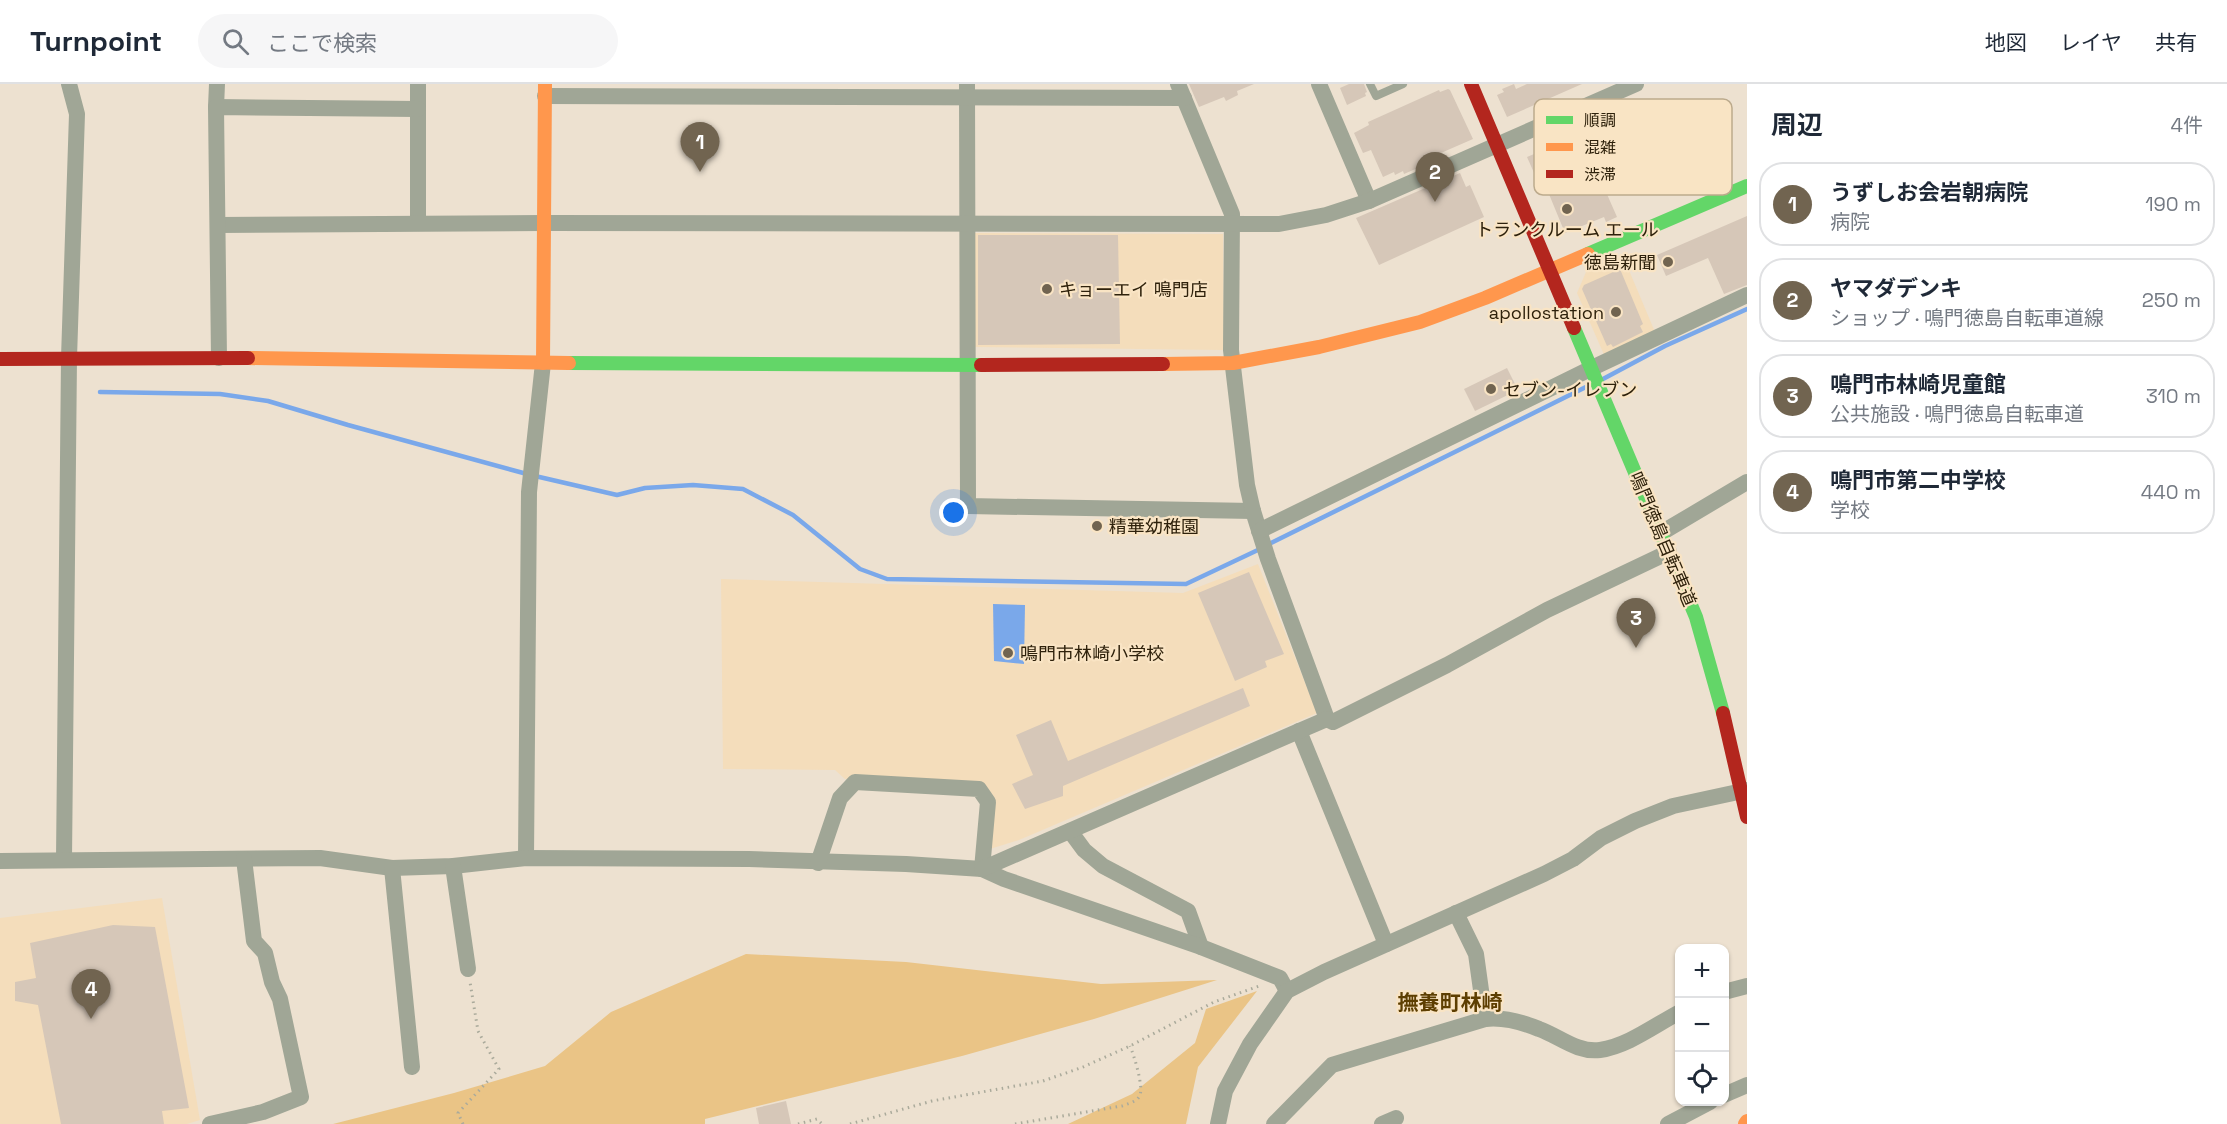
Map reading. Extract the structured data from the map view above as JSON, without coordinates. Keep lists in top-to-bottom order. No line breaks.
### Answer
{"streets":{"street":["鳴門徳島自転車道"]},"districts":["撫養町林崎"],"places":["トランクルーム エール","徳島新聞","キョーエイ 鳴門店","apollostation","セブン-イレブン","精華幼稚園","鳴門市林崎小学校"],"legend":["順調","混雑","渋滞"],"page":{"header":"Turnpoint","search":"ここで検索","nav":["地図","レイヤ","共有"],"heading":["周辺","4件"],"pins":["1","2","3","4"],"list":[{"mark":"1","name":"うずしお会岩朝病院","note":"病院","value":"190 m"},{"mark":"2","name":"ヤマダデンキ","note":"ショップ · 鳴門徳島自転車道線","value":"250 m"},{"mark":"3","name":"鳴門市林崎児童館","note":"公共施設 · 鳴門徳島自転車道","value":"310 m"},{"mark":"4","name":"鳴門市第二中学校","note":"学校","value":"440 m"}],"map_buttons":["+","−"]}}
